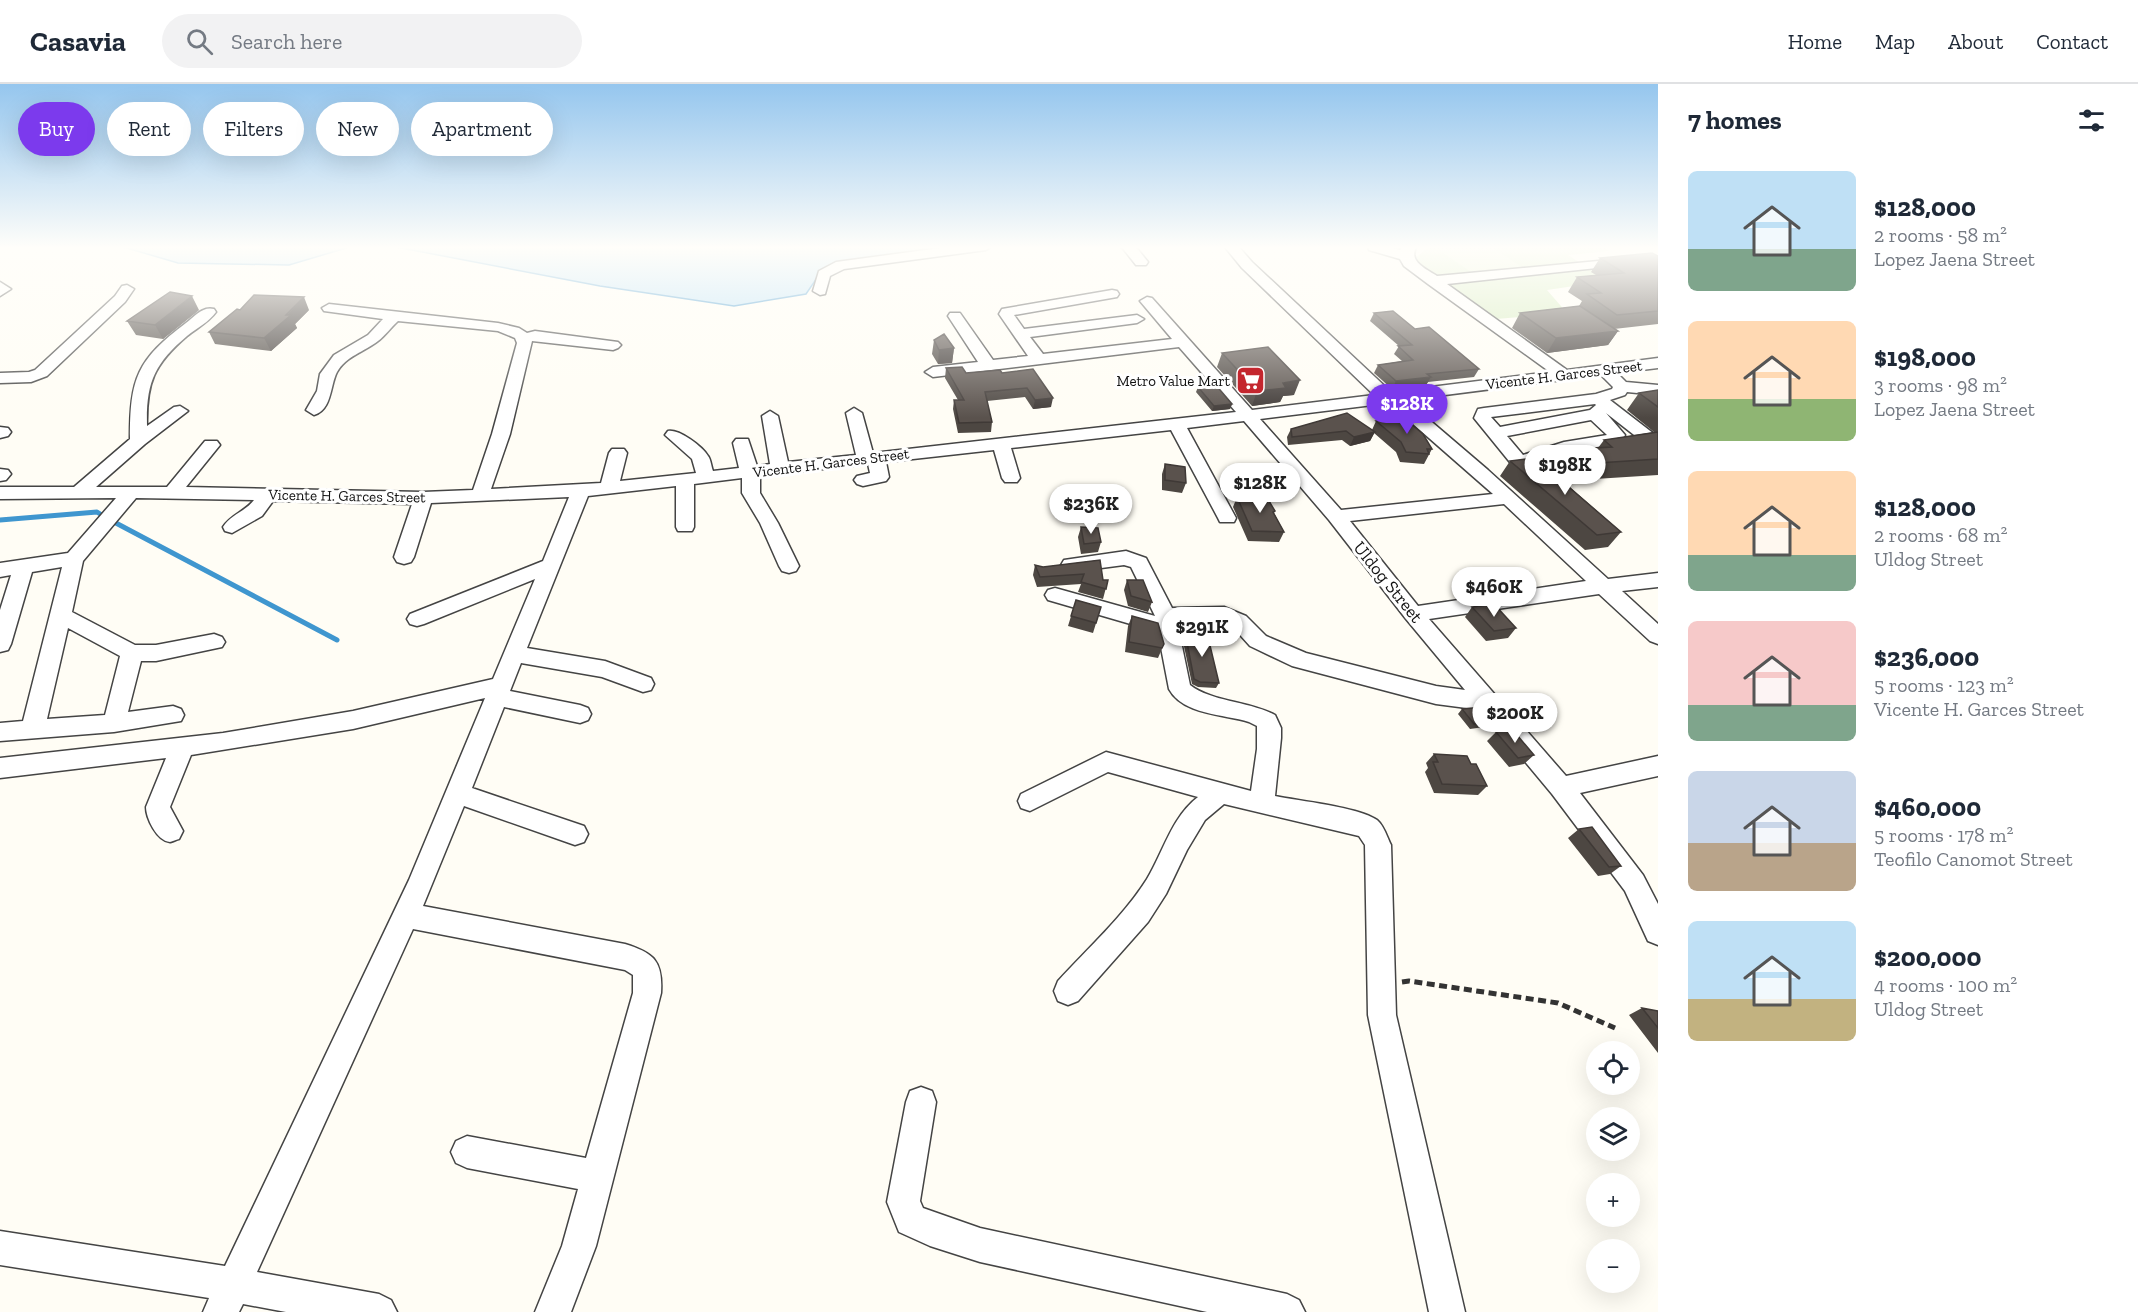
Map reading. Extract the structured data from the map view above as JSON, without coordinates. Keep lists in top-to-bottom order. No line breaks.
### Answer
{"streets":{"street":["Vicente H. Garces Street","Uldog Street"]},"crossings":[["Vicente H. Garces Street","Uldog Street"]],"places":{"supermarket":["Metro Value Mart"]},"page":{"header":"Casavia","search":"Search here","nav":["Home","Map","About","Contact"],"heading":"7 homes","chip":["Buy","Rent","Filters","New","Apartment"],"list":[{"name":"$128,000","note":"2 rooms · 58 m² · Lopez Jaena Street"},{"name":"$198,000","note":"3 rooms · 98 m² · Lopez Jaena Street"},{"name":"$128,000","note":"2 rooms · 68 m² · Uldog Street"},{"name":"$236,000","note":"5 rooms · 123 m² · Vicente H. Garces Street"},{"name":"$460,000","note":"5 rooms · 178 m² · Teofilo Canomot Street"},{"name":"$200,000","note":"4 rooms · 100 m² · Uldog Street"}],"price":["$128K","$198K","$128K","$236K","$460K","$291K","$200K"],"map_buttons":["+","−"]}}
